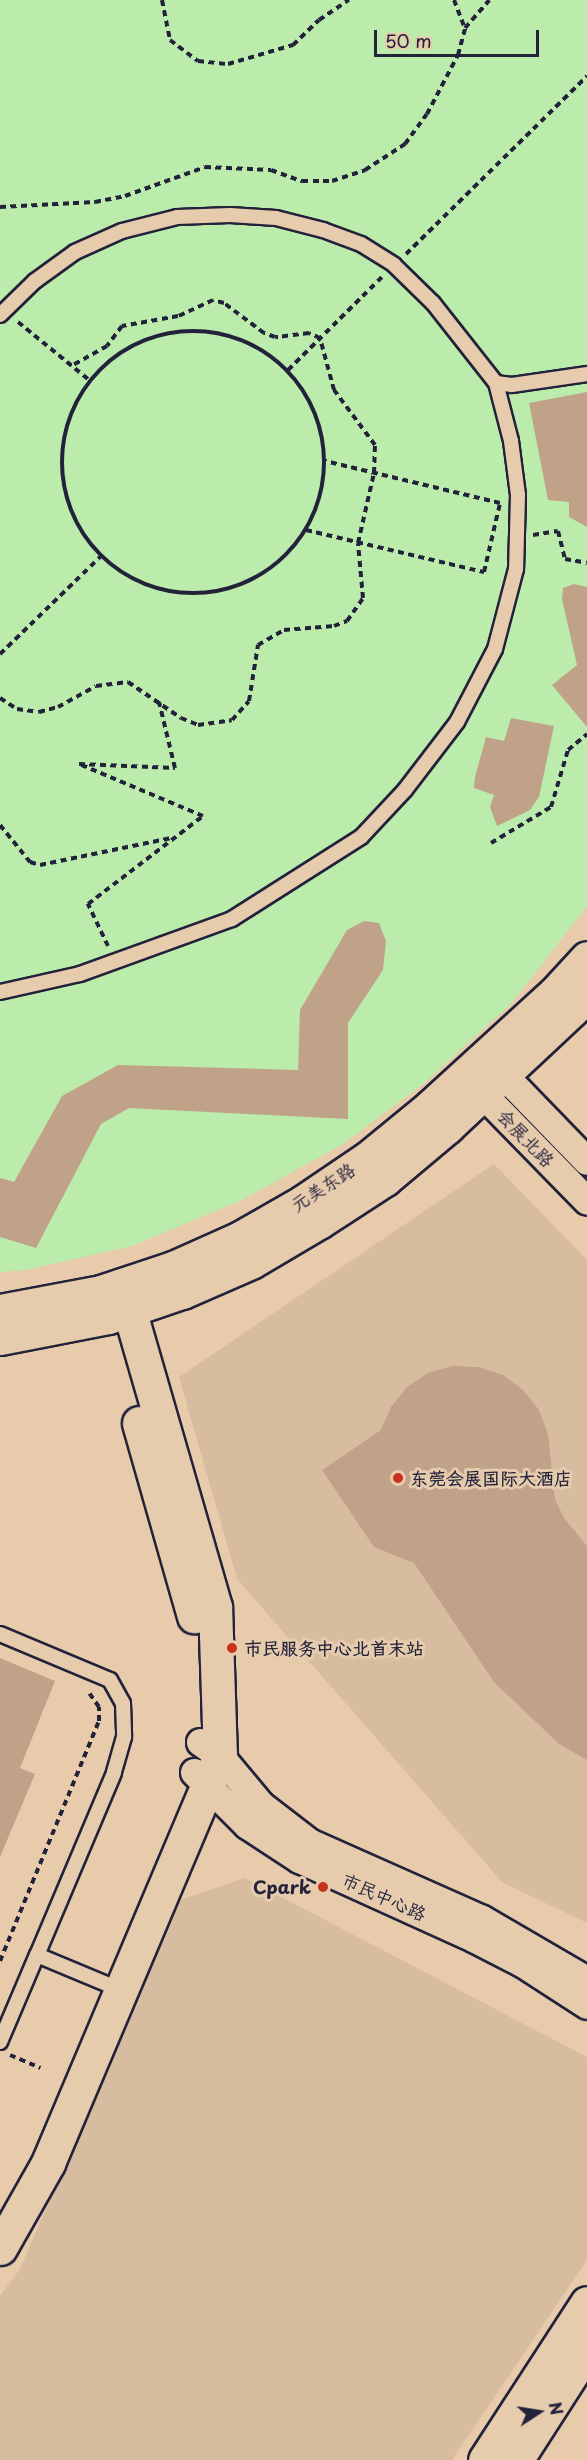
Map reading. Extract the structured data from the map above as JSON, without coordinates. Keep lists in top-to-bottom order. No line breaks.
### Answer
{"streets":{"street":["会展北路","元美东路","市民中心路"]},"crossings":[["会展北路","元美东路"]],"places":["东莞会展国际大酒店","市民服务中心北首末站","Cpark"],"scale_bar":"50 m","north":"right"}
